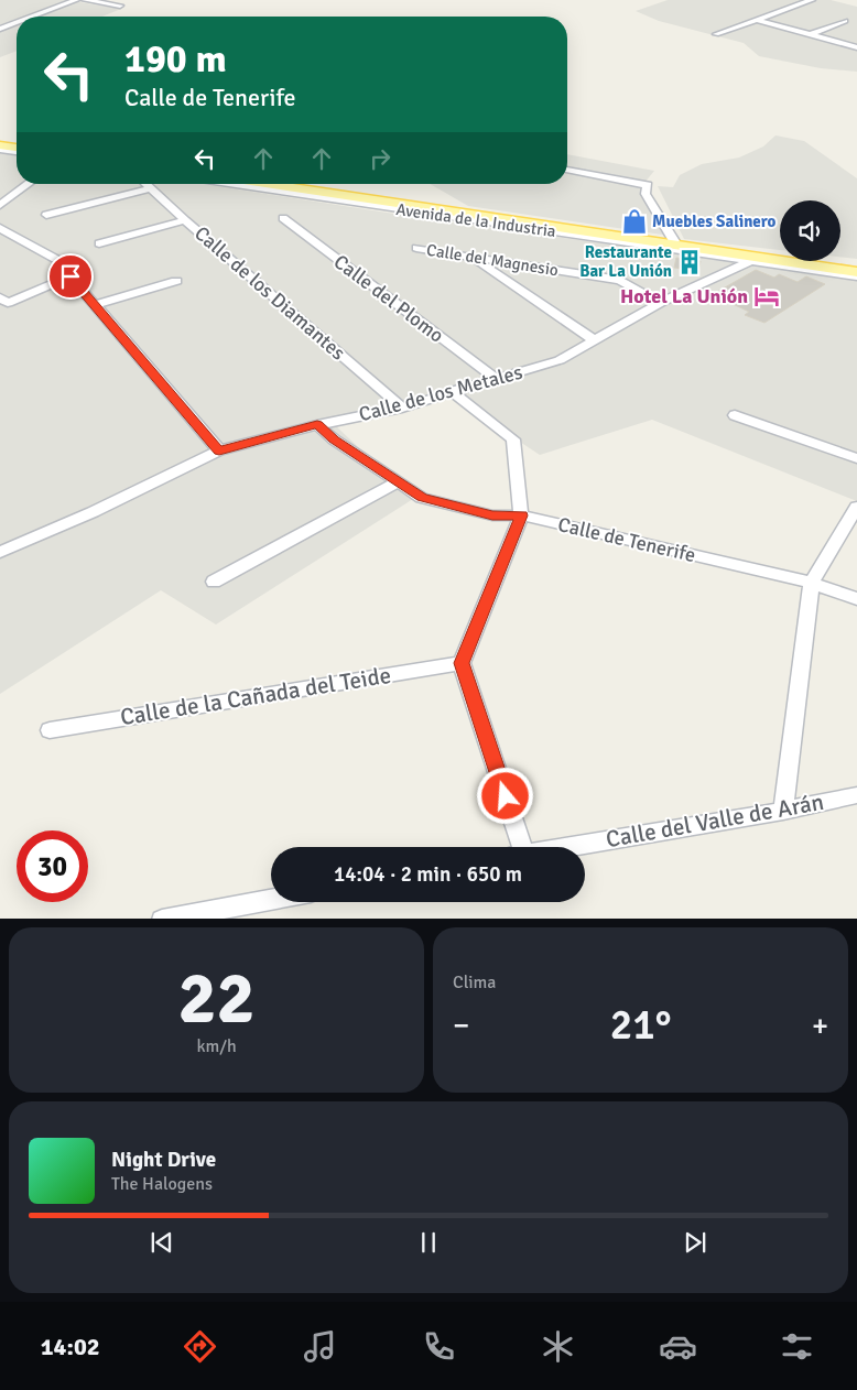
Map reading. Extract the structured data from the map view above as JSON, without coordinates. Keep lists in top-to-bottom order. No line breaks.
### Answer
{"streets":{"main road":["Avenida de la Industria"],"street":["Calle del Magnesio","Calle de los Diamantes","Calle del Plomo","Calle de los Metales","Calle de Tenerife","Calle de la Cañada del Teide","Calle del Valle de Arán"]},"crossings":[["Avenida de la Industria","Calle de los Metales"],["Calle del Magnesio","Calle de los Metales"],["Calle de los Diamantes","Calle de los Metales"],["Calle del Plomo","Calle de los Metales"],["Calle de los Metales","Calle de Tenerife"]],"places":{"shop":["Muebles Salinero"],"building":["Restaurante Bar La Unión"],"hotel":["Hotel La Unión"]},"page":{"turn":["190 m","Calle de Tenerife"],"limit":"30","trip":"14:04 · 2 min · 650 m","tile":[["22","km/h"],"Clima"],"heat":["−","21°","+"],"song":["Night Drive","The Halogens"],"tabs":"14:02"}}
